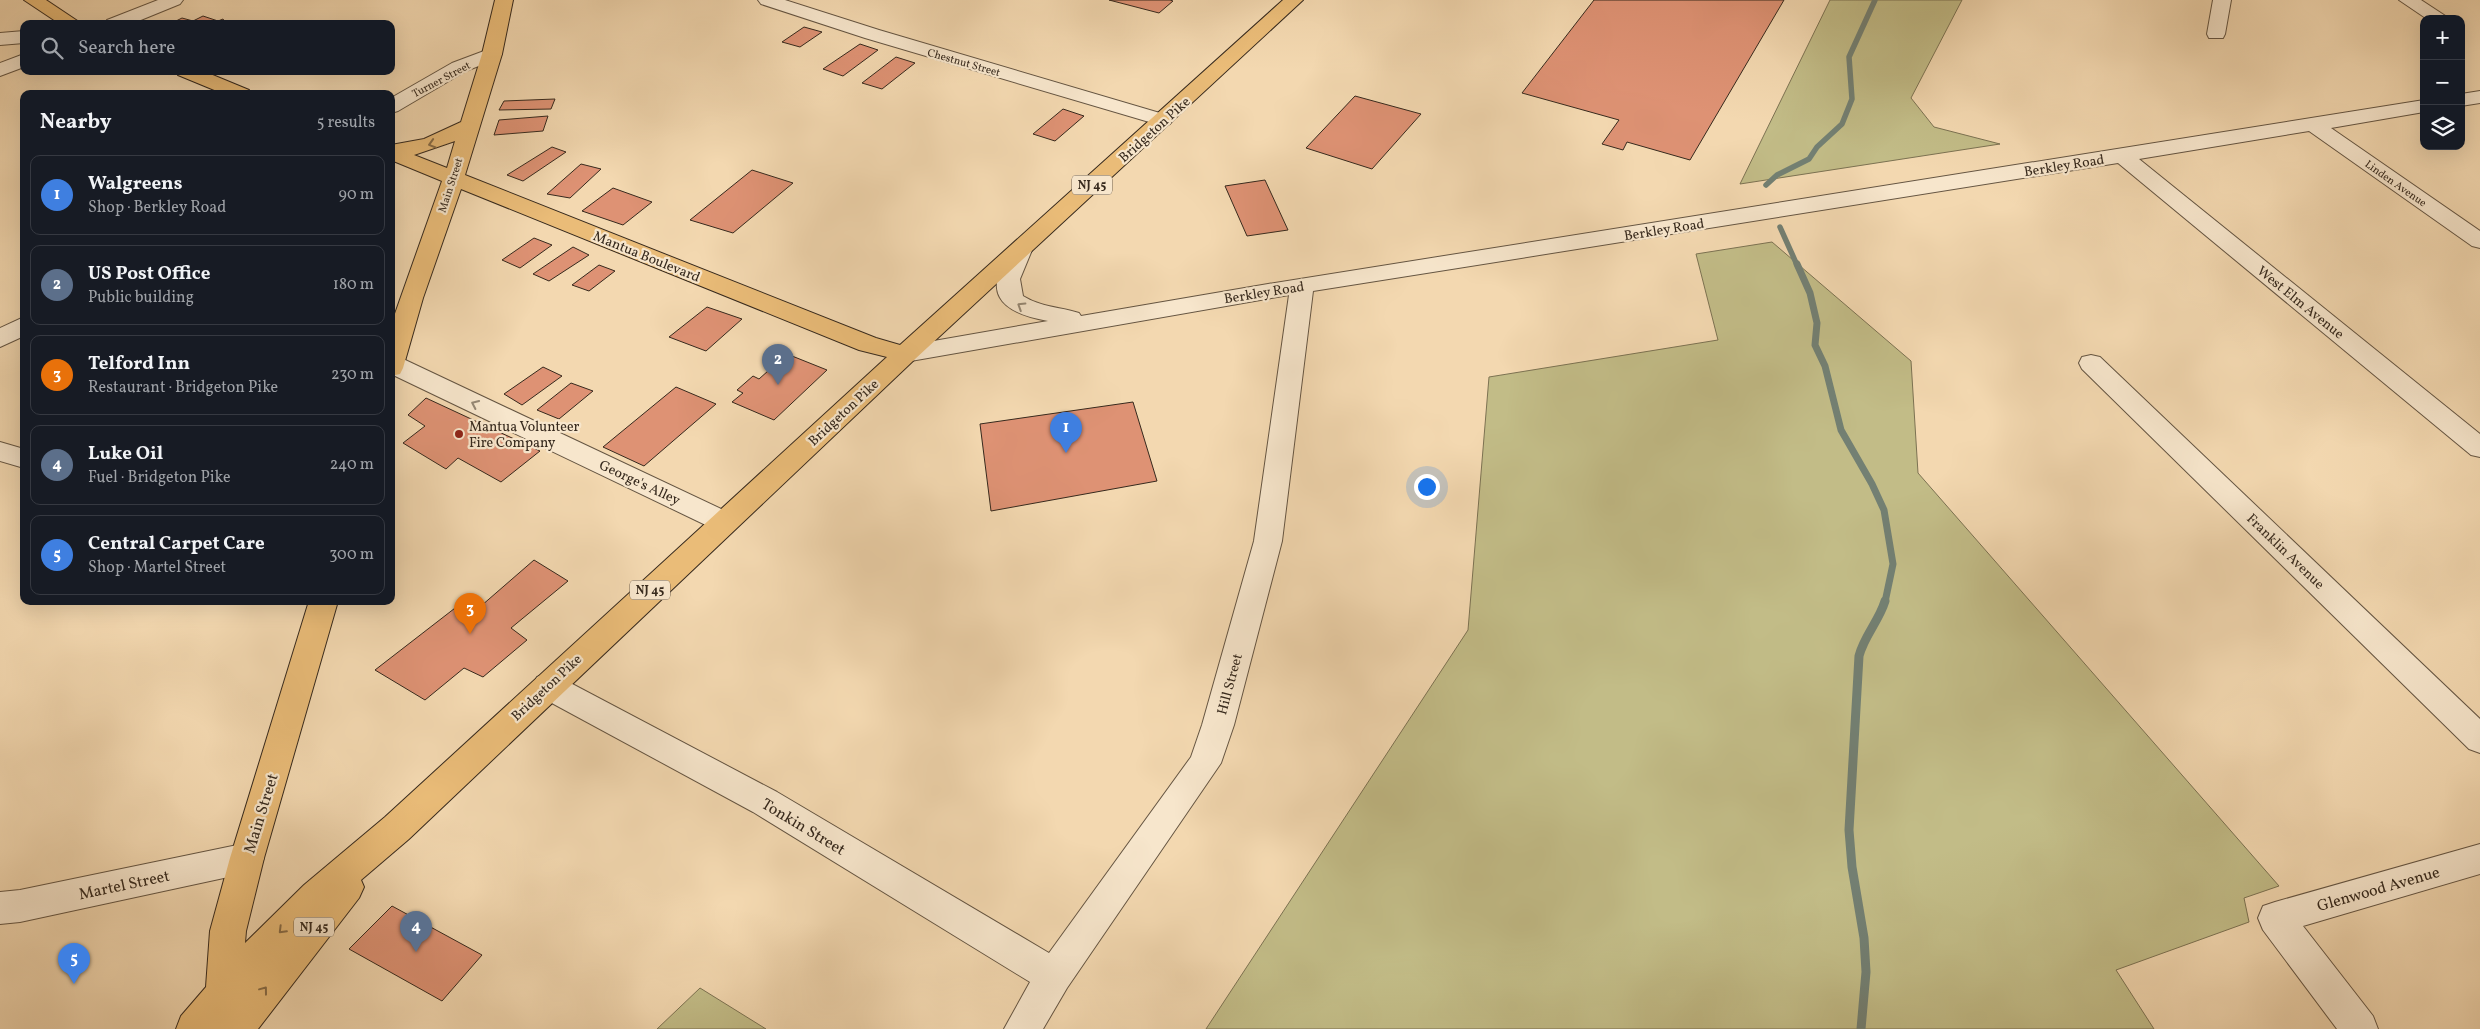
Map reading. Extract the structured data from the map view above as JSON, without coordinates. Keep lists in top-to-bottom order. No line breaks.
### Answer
{"streets":{"main road":["Bridgeton Pike","Main Street","NJ 45","Mantua Boulevard"],"street":["Chestnut Street","Turner Street","Berkley Road","Linden Avenue","West Elm Avenue","George's Alley","Franklin Avenue","Hill Street","Tonkin Street","Martel Street","Glenwood Avenue"]},"crossings":[["Chestnut Street","Bridgeton Pike"],["Turner Street","Main Street"],["Bridgeton Pike","Berkley Road"],["Bridgeton Pike","Main Street"],["Bridgeton Pike","NJ 45"],["Bridgeton Pike","Mantua Boulevard"],["Bridgeton Pike","George's Alley"],["Bridgeton Pike","Tonkin Street"],["Berkley Road","Linden Avenue"],["Berkley Road","Mantua Boulevard"],["Berkley Road","West Elm Avenue"],["Berkley Road","Hill Street"],["Main Street","NJ 45"],["Main Street","Mantua Boulevard"],["Main Street","Martel Street"],["Hill Street","Tonkin Street"]],"one_way":["George's Alley"],"places":["Mantua Volunteer Fire Company"],"page":{"map_buttons":["+","−"],"search":"Search here","heading":["Nearby","5 results"],"list":[{"mark":"1","name":"Walgreens","note":"Shop · Berkley Road","value":"90 m"},{"mark":"2","name":"US Post Office","note":"Public building","value":"180 m"},{"mark":"3","name":"Telford Inn","note":"Restaurant · Bridgeton Pike","value":"230 m"},{"mark":"4","name":"Luke Oil","note":"Fuel · Bridgeton Pike","value":"240 m"},{"mark":"5","name":"Central Carpet Care","note":"Shop · Martel Street","value":"300 m"}],"pins":["2","1","3","4","5"]}}
